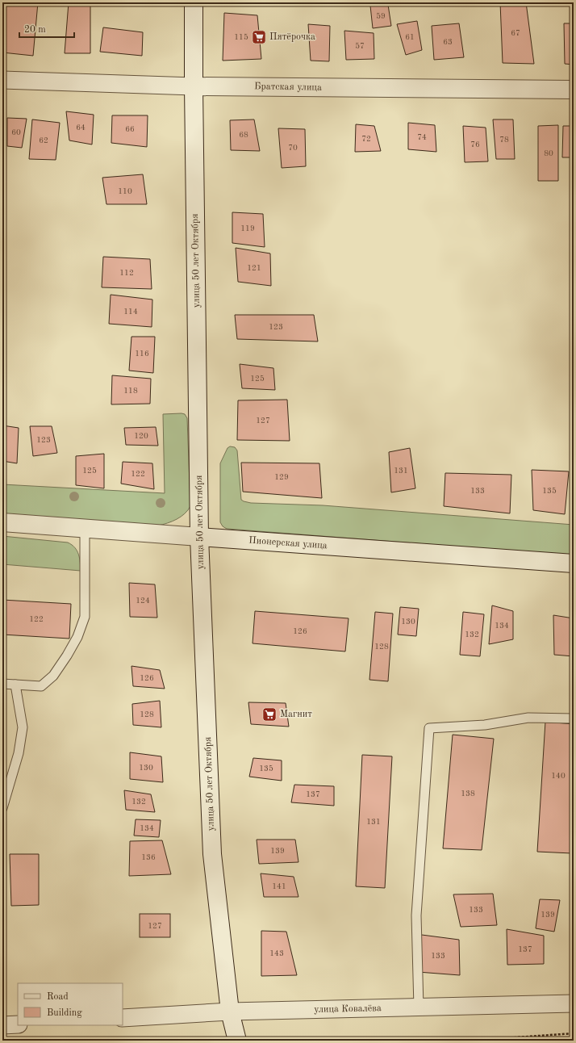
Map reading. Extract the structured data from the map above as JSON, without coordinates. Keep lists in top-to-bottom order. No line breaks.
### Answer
{"streets":{"main road":["Братская улица","улица 50 лет Октября","Пионерская улица"],"street":["улица Ковалёва"]},"crossings":[["Братская улица","улица 50 лет Октября"],["улица 50 лет Октября","Пионерская улица"],["улица 50 лет Октября","улица Ковалёва"]],"places":{"supermarket":["Пятёрочка","Магнит"]},"house_numbers":["59","67","115","61","63","57","64","66","60","68","74","72","78","62","76","70","80","110","119","121","112","114","123","116","125","118","127","120","123","125","131","122","129","133","135","124","122","130","134","126","132","128","126","128","130","135","140","138","137","132","131","134","139","136","141","133","139","127","137","143","133"],"legend":["Road","Building"],"scale_bar":"20 m"}
